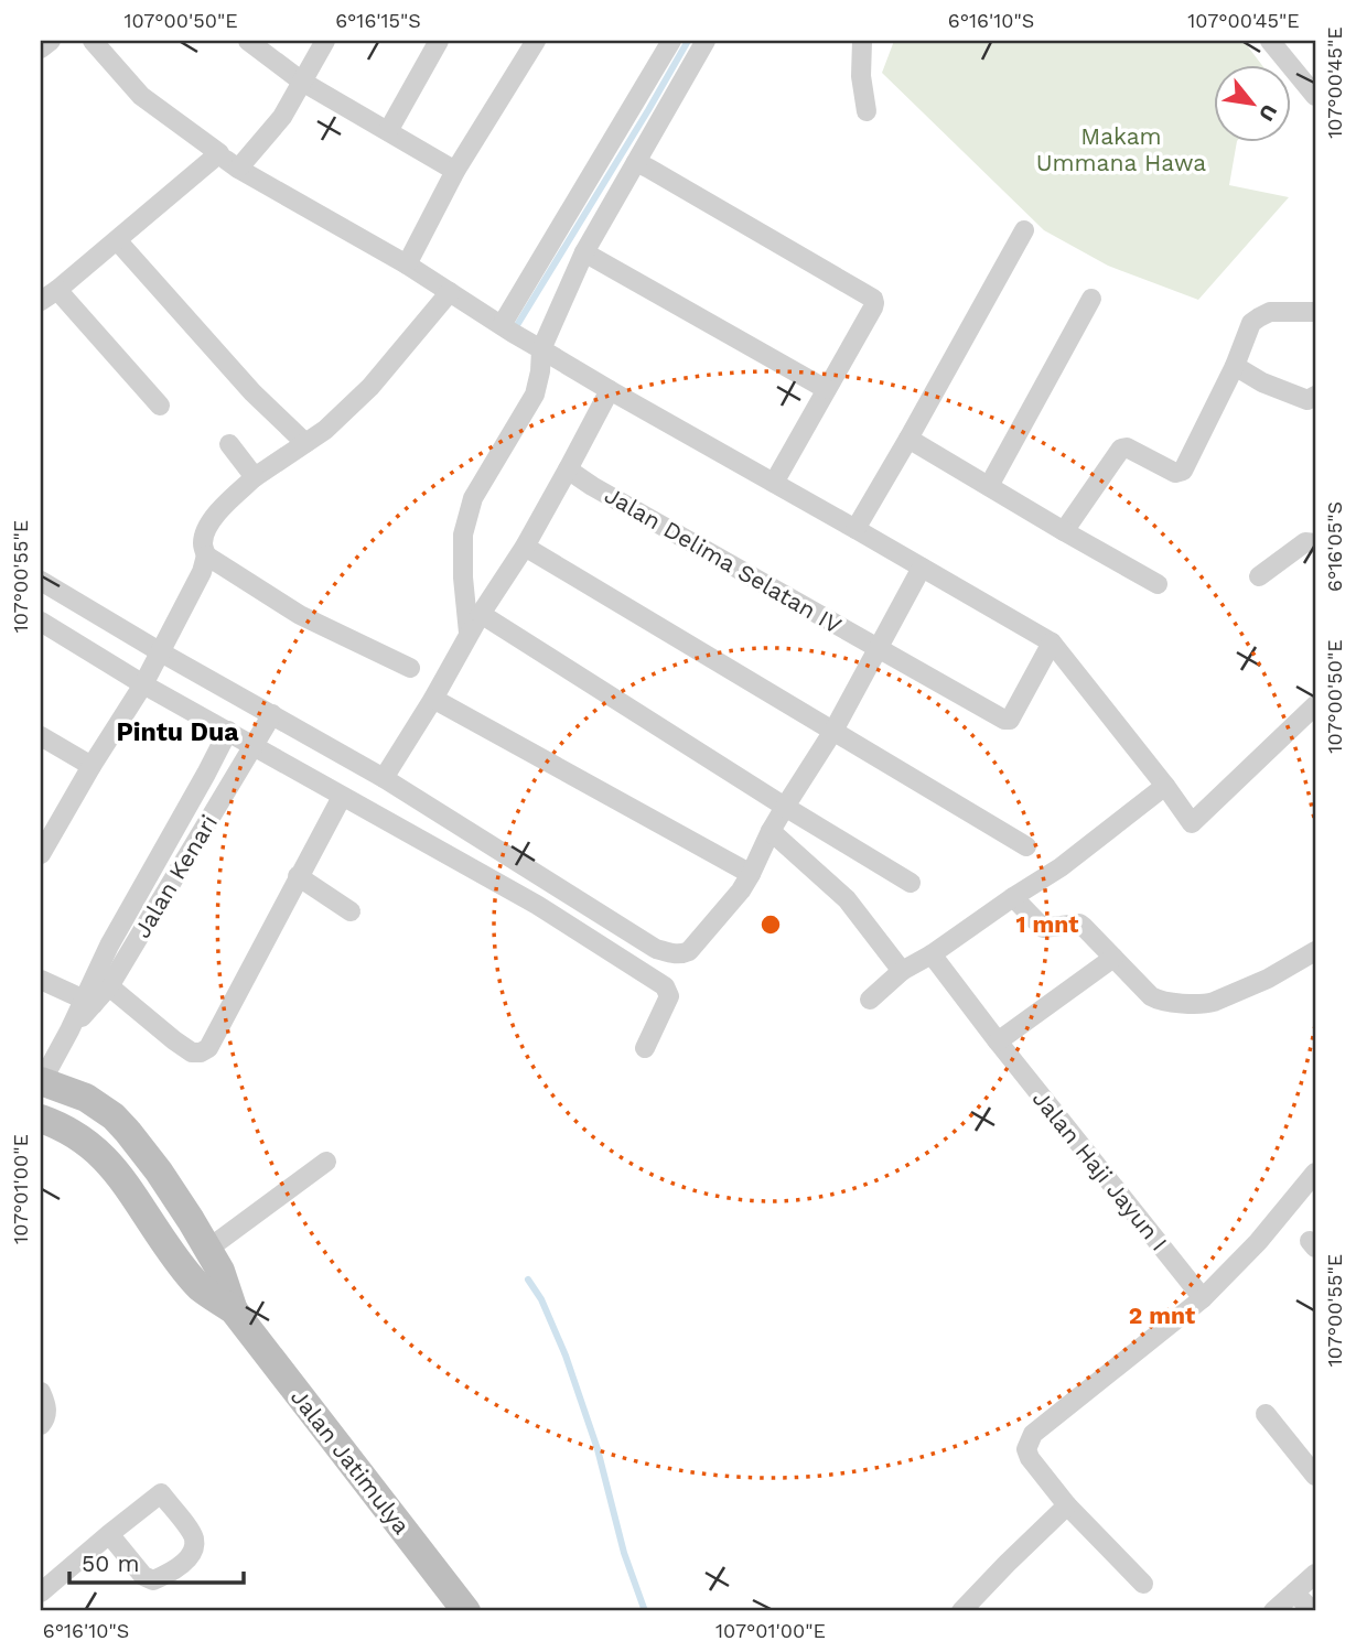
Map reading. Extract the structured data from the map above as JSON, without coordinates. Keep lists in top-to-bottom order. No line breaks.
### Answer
{"streets":{"main road":["Jalan Jatimulya"],"street":["Jalan Delima Selatan IV","Jalan Kenari","Jalan Haji Jayun I"]},"crossings":[["Jalan Kenari","Jalan Jatimulya"]],"districts":["Pintu Dua"],"parks":["Makam Ummana Hawa"],"scale_bar":"50 m","north":"bottom right","coordinates":["107°00'50\"E","6°16'15\"S","6°16'10\"S","107°00'45\"E","6°16'05\"S","107°00'55\"E","107°01'00\"E"],"rings":["1 mnt","2 mnt"]}
